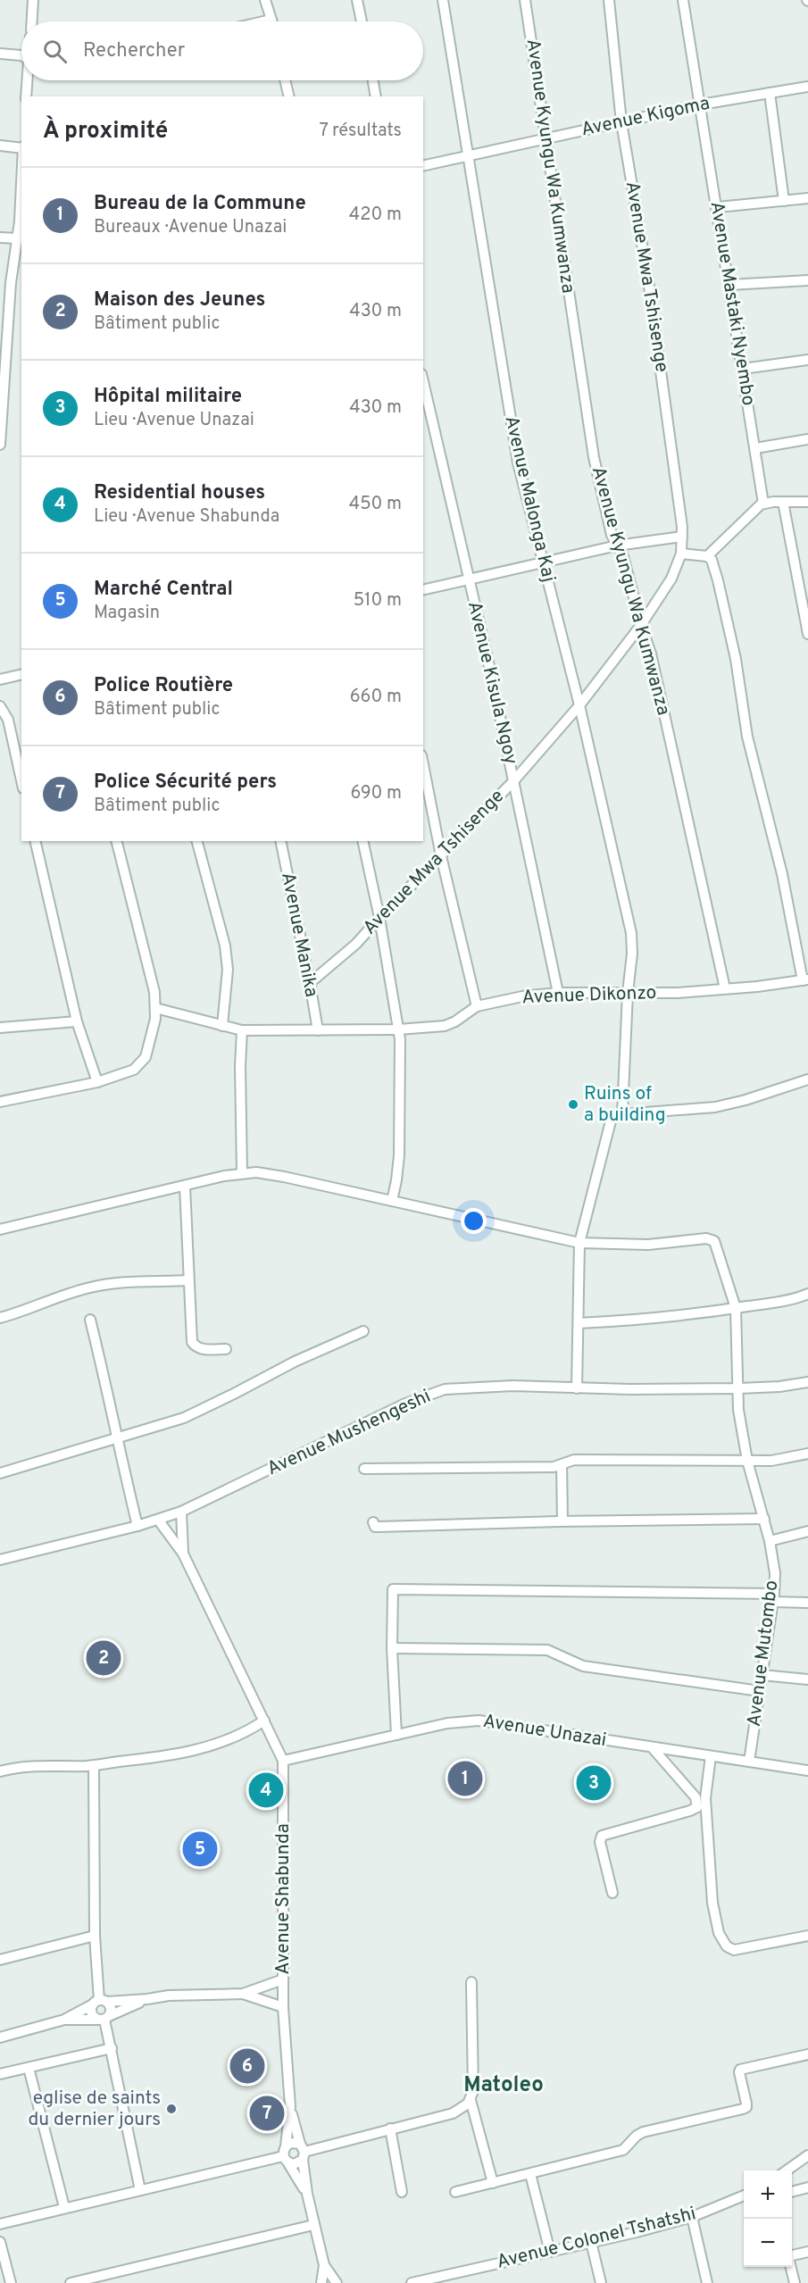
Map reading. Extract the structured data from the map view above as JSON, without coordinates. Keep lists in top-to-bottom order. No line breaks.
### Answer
{"streets":{"street":["Avenue Kigoma","Avenue Kyungu Wa Kumwanza","Avenue Mwa Tshisenge","Avenue Mastaki Nyembo","Avenue Malonga Kaj","Avenue Kisula Ngoy","Avenue Manika","Avenue Dikonzo","Avenue Mushengeshi","Avenue Mutombo","Avenue Unazai","Avenue Shabunda","Avenue Colonel Tshatshi"]},"crossings":[["Avenue Kigoma","Avenue Kyungu Wa Kumwanza"],["Avenue Kigoma","Avenue Mwa Tshisenge"],["Avenue Kigoma","Avenue Mastaki Nyembo"],["Avenue Kigoma","Avenue Malonga Kaj"],["Avenue Kyungu Wa Kumwanza","Avenue Mwa Tshisenge"],["Avenue Kyungu Wa Kumwanza","Avenue Dikonzo"],["Avenue Mwa Tshisenge","Avenue Malonga Kaj"],["Avenue Mwa Tshisenge","Avenue Kisula Ngoy"],["Avenue Mwa Tshisenge","Avenue Manika"],["Avenue Malonga Kaj","Avenue Dikonzo"],["Avenue Kisula Ngoy","Avenue Dikonzo"],["Avenue Manika","Avenue Dikonzo"],["Avenue Mushengeshi","Avenue Mutombo"],["Avenue Mutombo","Avenue Unazai"],["Avenue Unazai","Avenue Shabunda"]],"districts":["Matoleo"],"places":["Ruins of a building","eglise de saints du dernier jours"],"page":{"search":"Rechercher","heading":["À proximité","7 résultats"],"list":[{"mark":"1","name":"Bureau de la Commune","note":"Bureaux · Avenue Unazai","value":"420 m"},{"mark":"2","name":"Maison des Jeunes","note":"Bâtiment public","value":"430 m"},{"mark":"3","name":"Hôpital militaire","note":"Lieu · Avenue Unazai","value":"430 m"},{"mark":"4","name":"Residential houses","note":"Lieu · Avenue Shabunda","value":"450 m"},{"mark":"5","name":"Marché Central","note":"Magasin","value":"510 m"},{"mark":"6","name":"Police Routière","note":"Bâtiment public","value":"660 m"},{"mark":"7","name":"Police Sécurité pers","note":"Bâtiment public","value":"690 m"}],"pins":["2","1","3","4","5","6","7"],"map_buttons":["+","−"]}}
